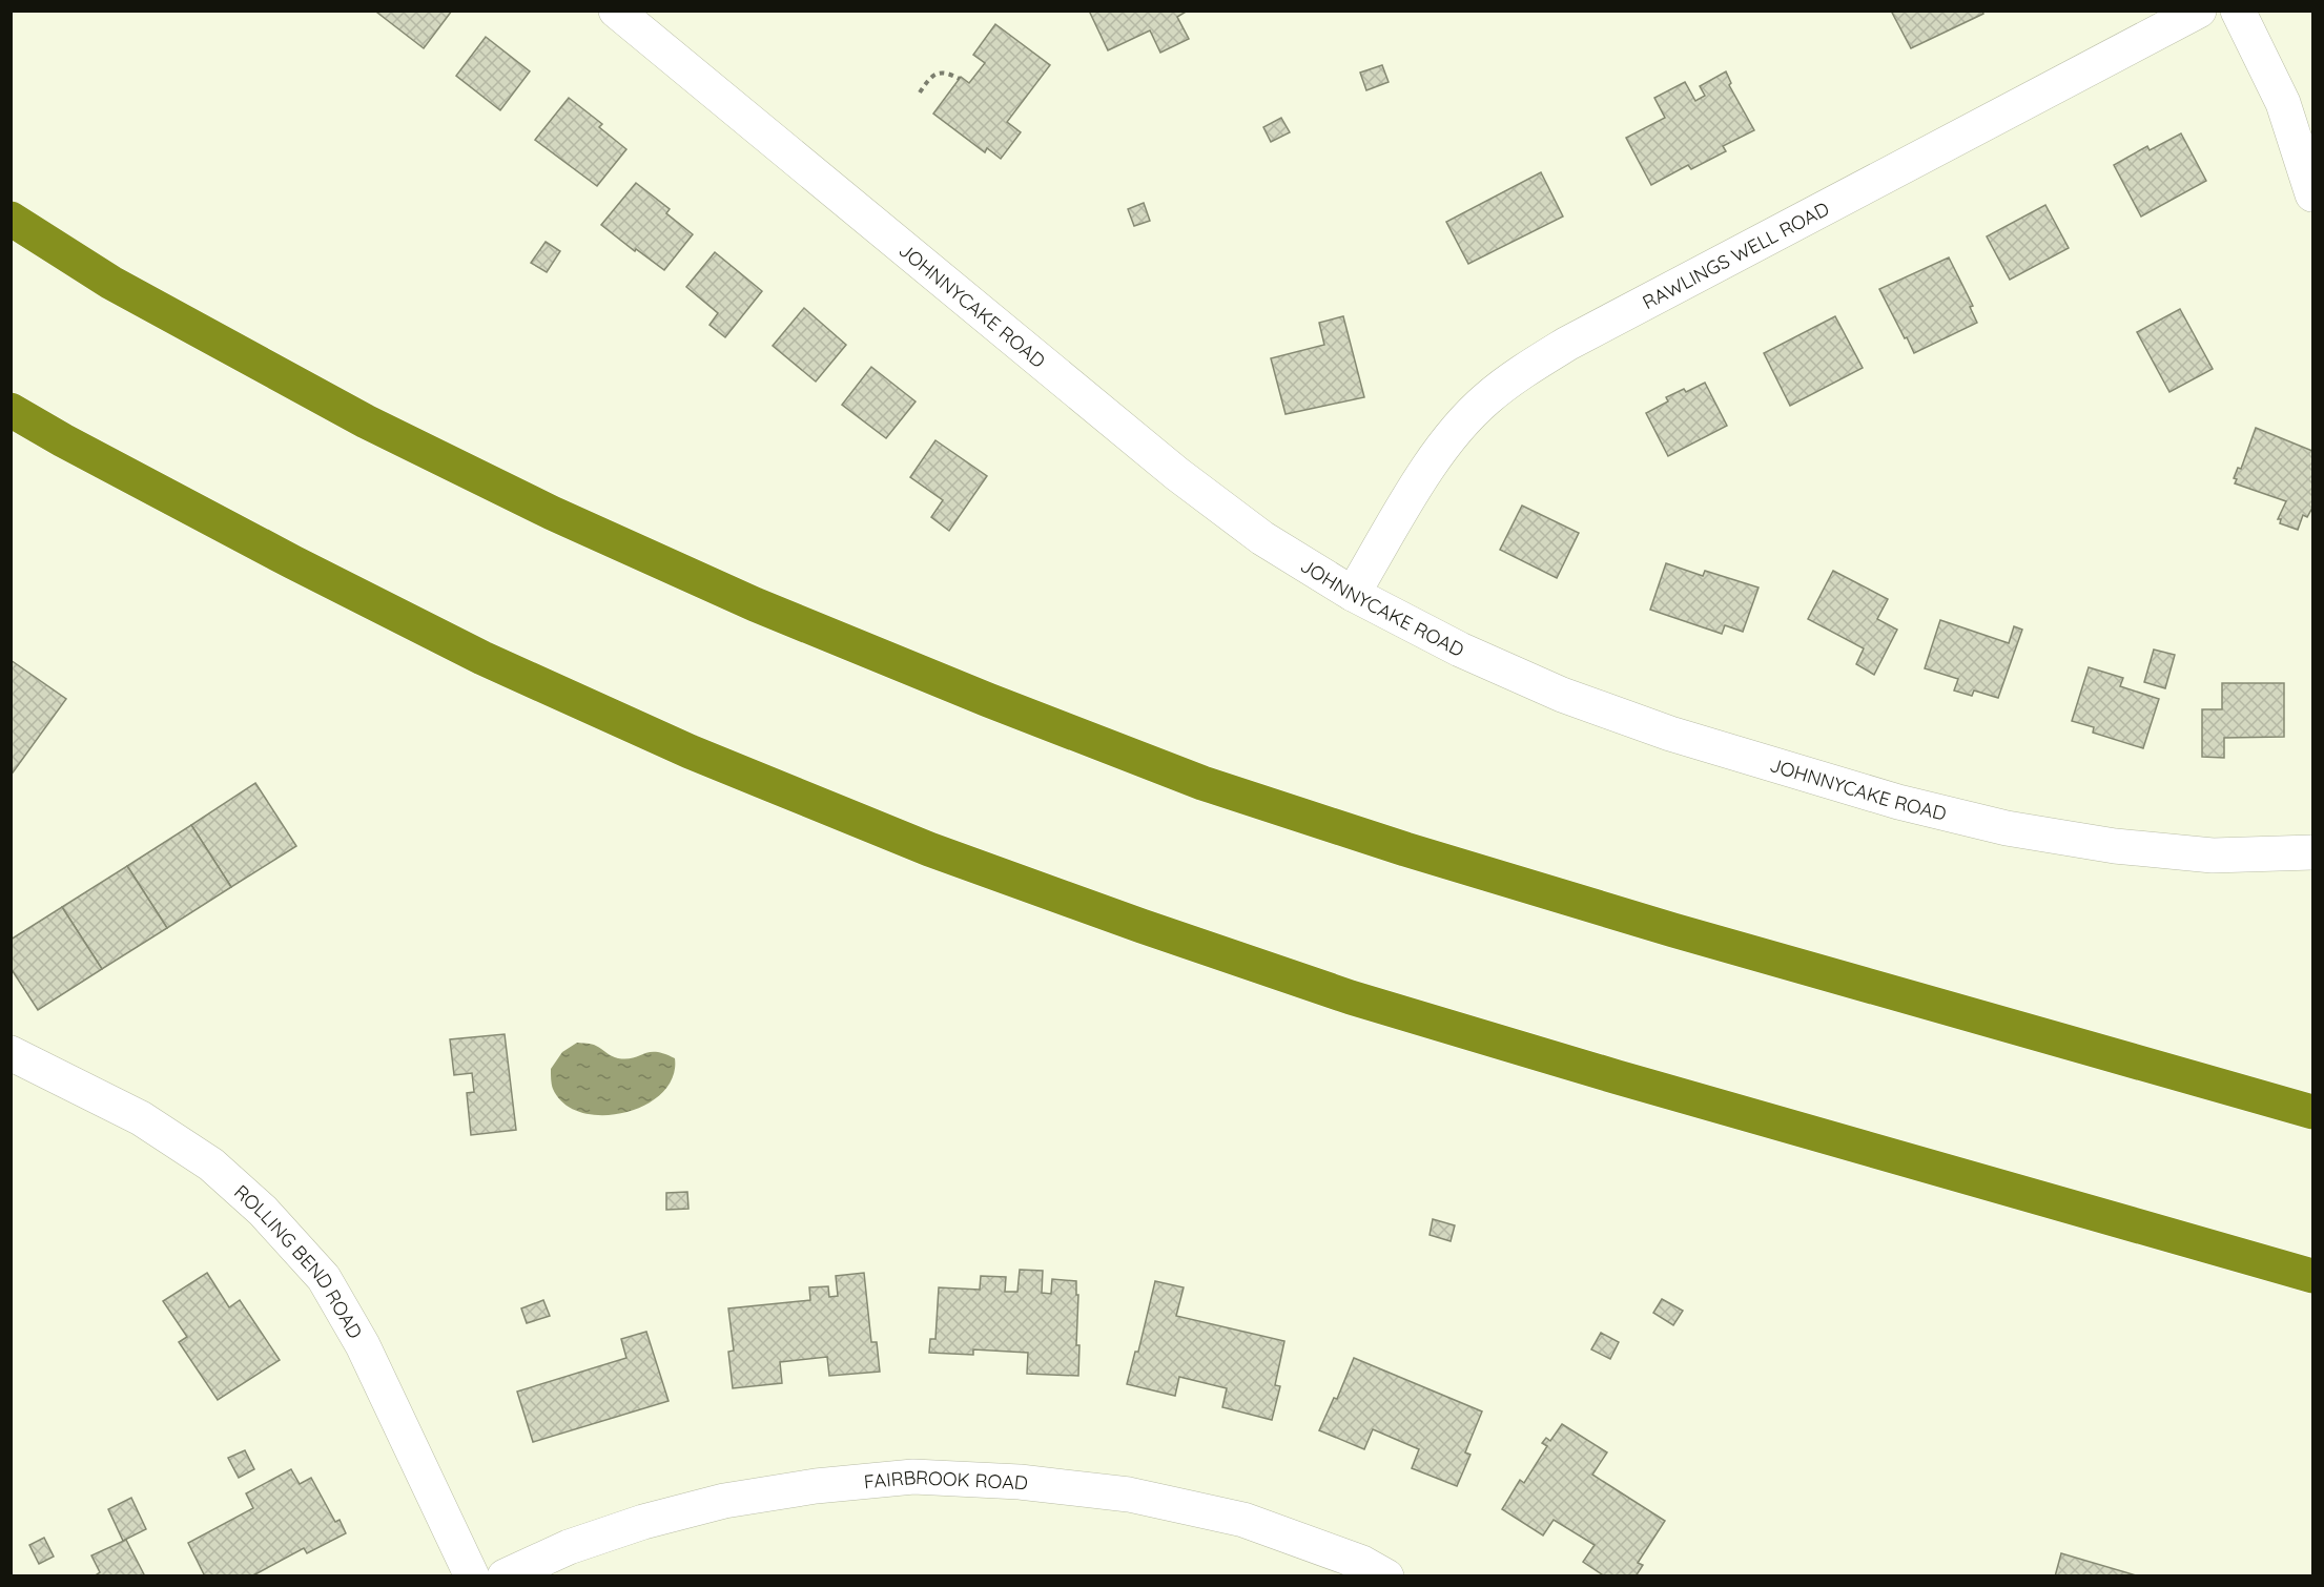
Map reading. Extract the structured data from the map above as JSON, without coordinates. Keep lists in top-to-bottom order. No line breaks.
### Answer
{"streets":{"street":["RAWLINGS WELL ROAD","JOHNNYCAKE ROAD","ROLLING BEND ROAD","FAIRBROOK ROAD"]},"crossings":[["RAWLINGS WELL ROAD","JOHNNYCAKE ROAD"]]}
